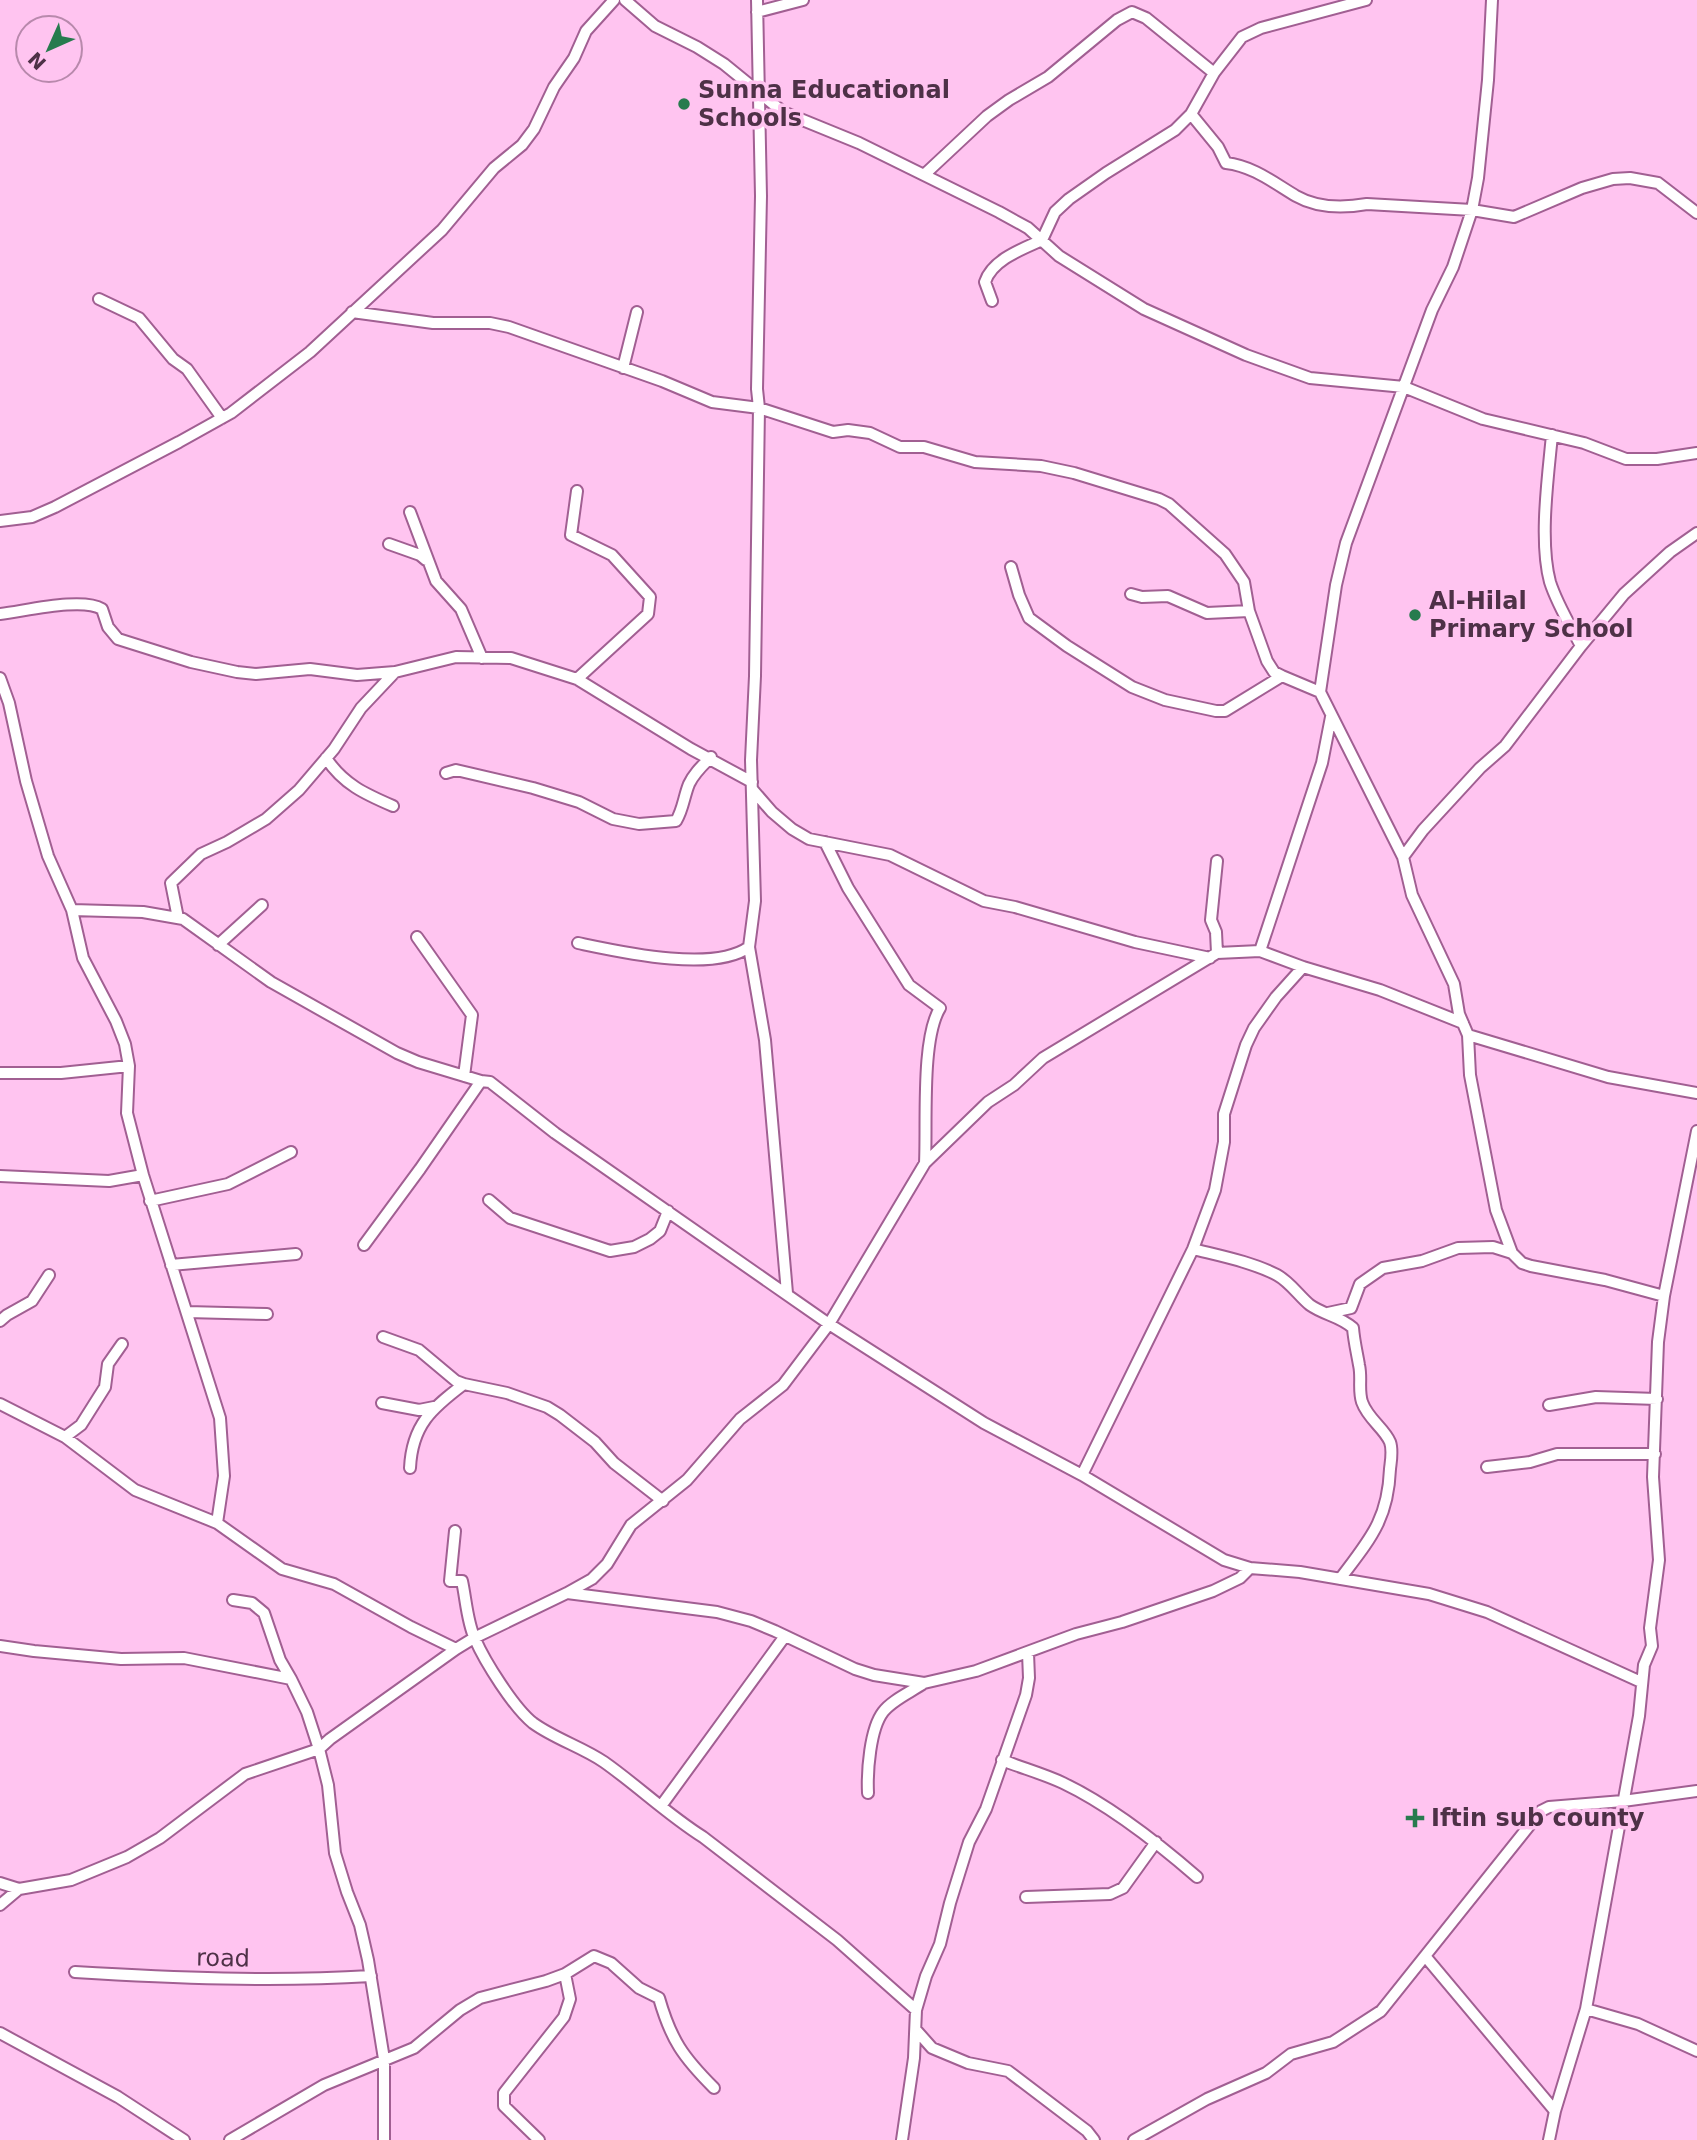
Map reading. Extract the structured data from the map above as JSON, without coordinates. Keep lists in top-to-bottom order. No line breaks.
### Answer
{"streets":{"street":["road"]},"places":{"other":["Sunna Educational Schools","Al-Hilal Primary School"],"health":["Iftin sub county"]},"north":"bottom left"}
